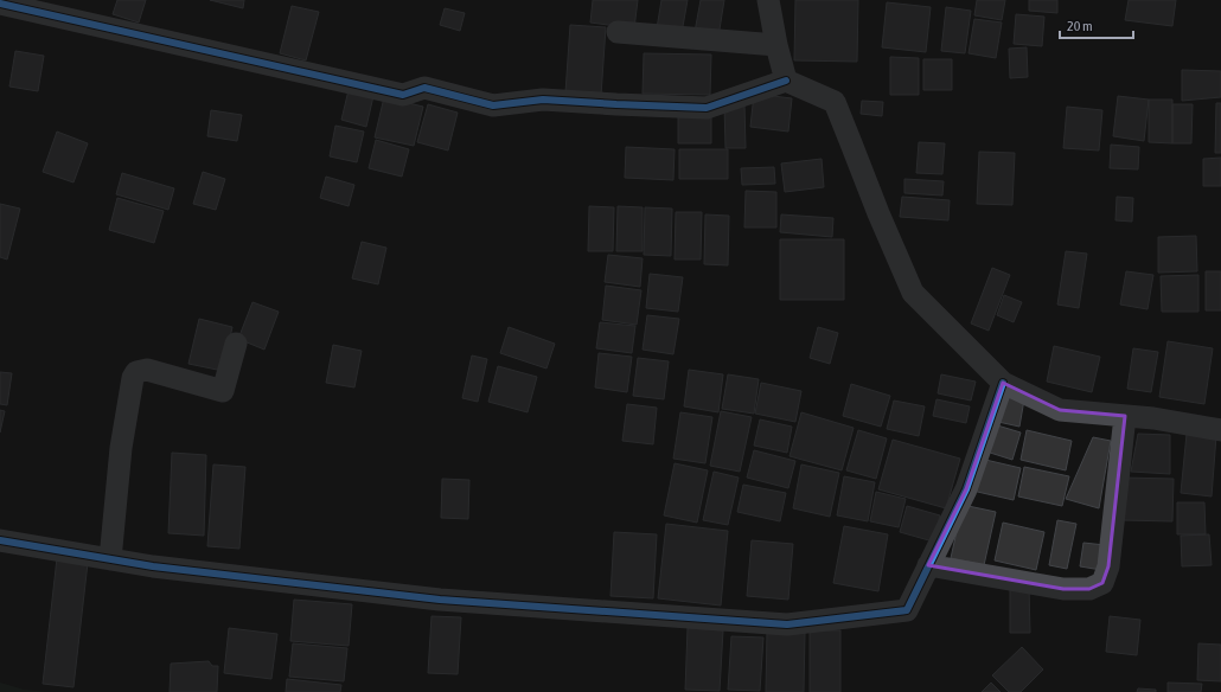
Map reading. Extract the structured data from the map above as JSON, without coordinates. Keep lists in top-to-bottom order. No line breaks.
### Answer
{"scale_bar":"20 m"}
